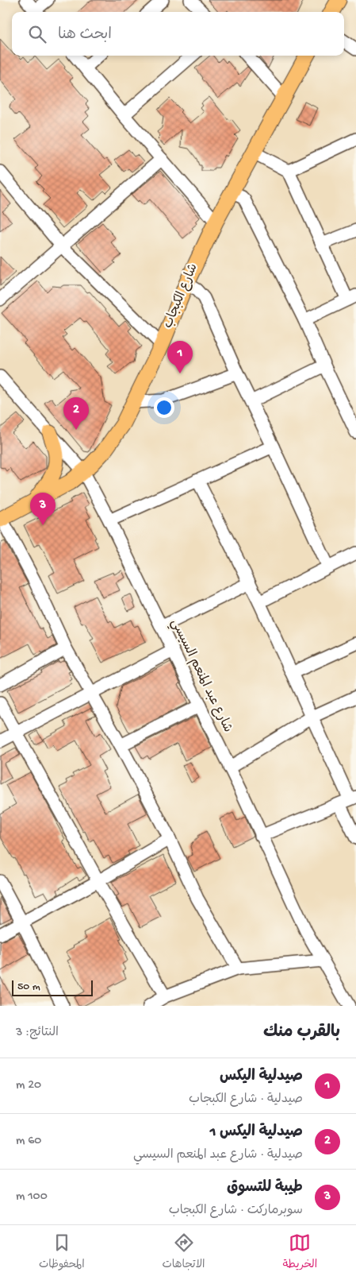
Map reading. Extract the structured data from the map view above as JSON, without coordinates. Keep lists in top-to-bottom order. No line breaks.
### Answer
{"streets":{"main road":["شارع الكبجاب"],"street":["شارع عبد المنعم السيسي"]},"crossings":[["شارع الكبجاب","شارع عبد المنعم السيسي"]],"scale_bar":"50 m","page":{"search":"ابحث هنا","pins":["1","2","3"],"scale":"50 m","heading":["بالقرب منك","النتائج: 3"],"list":[{"mark":"1","name":"صيدلية اليكس","note":"صيدلية · شارع الكبجاب","value":"20 m"},{"mark":"2","name":"صيدلية اليكس 1","note":"صيدلية · شارع عبد المنعم السيسي","value":"60 m"},{"mark":"3","name":"طيبة للتسوق","note":"سوبرماركت · شارع الكبجاب","value":"100 m"}],"nav":["الخريطة","الاتجاهات","المحفوظات"]}}
